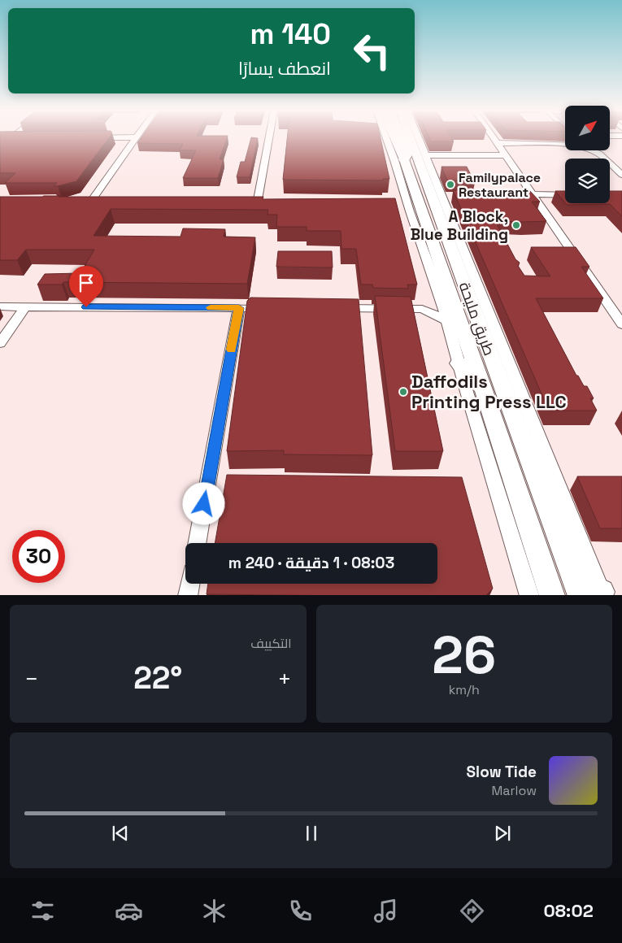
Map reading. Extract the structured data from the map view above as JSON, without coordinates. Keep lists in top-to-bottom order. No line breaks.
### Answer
{"streets":{"main road":["طريق مليحة"]},"places":["Familypalace Restaurant","A Block, Blue Building","Daffodils Printing Press LLC"],"north":"top right","page":{"turn":["140 m","انعطف يسارًا"],"limit":"30","trip":"08:03 · 1 دقيقة · 240 m","tile":[["26","km/h"],"التكييف"],"heat":["−","22°","+"],"song":["Slow Tide","Marlow"],"tabs":"08:02"}}
